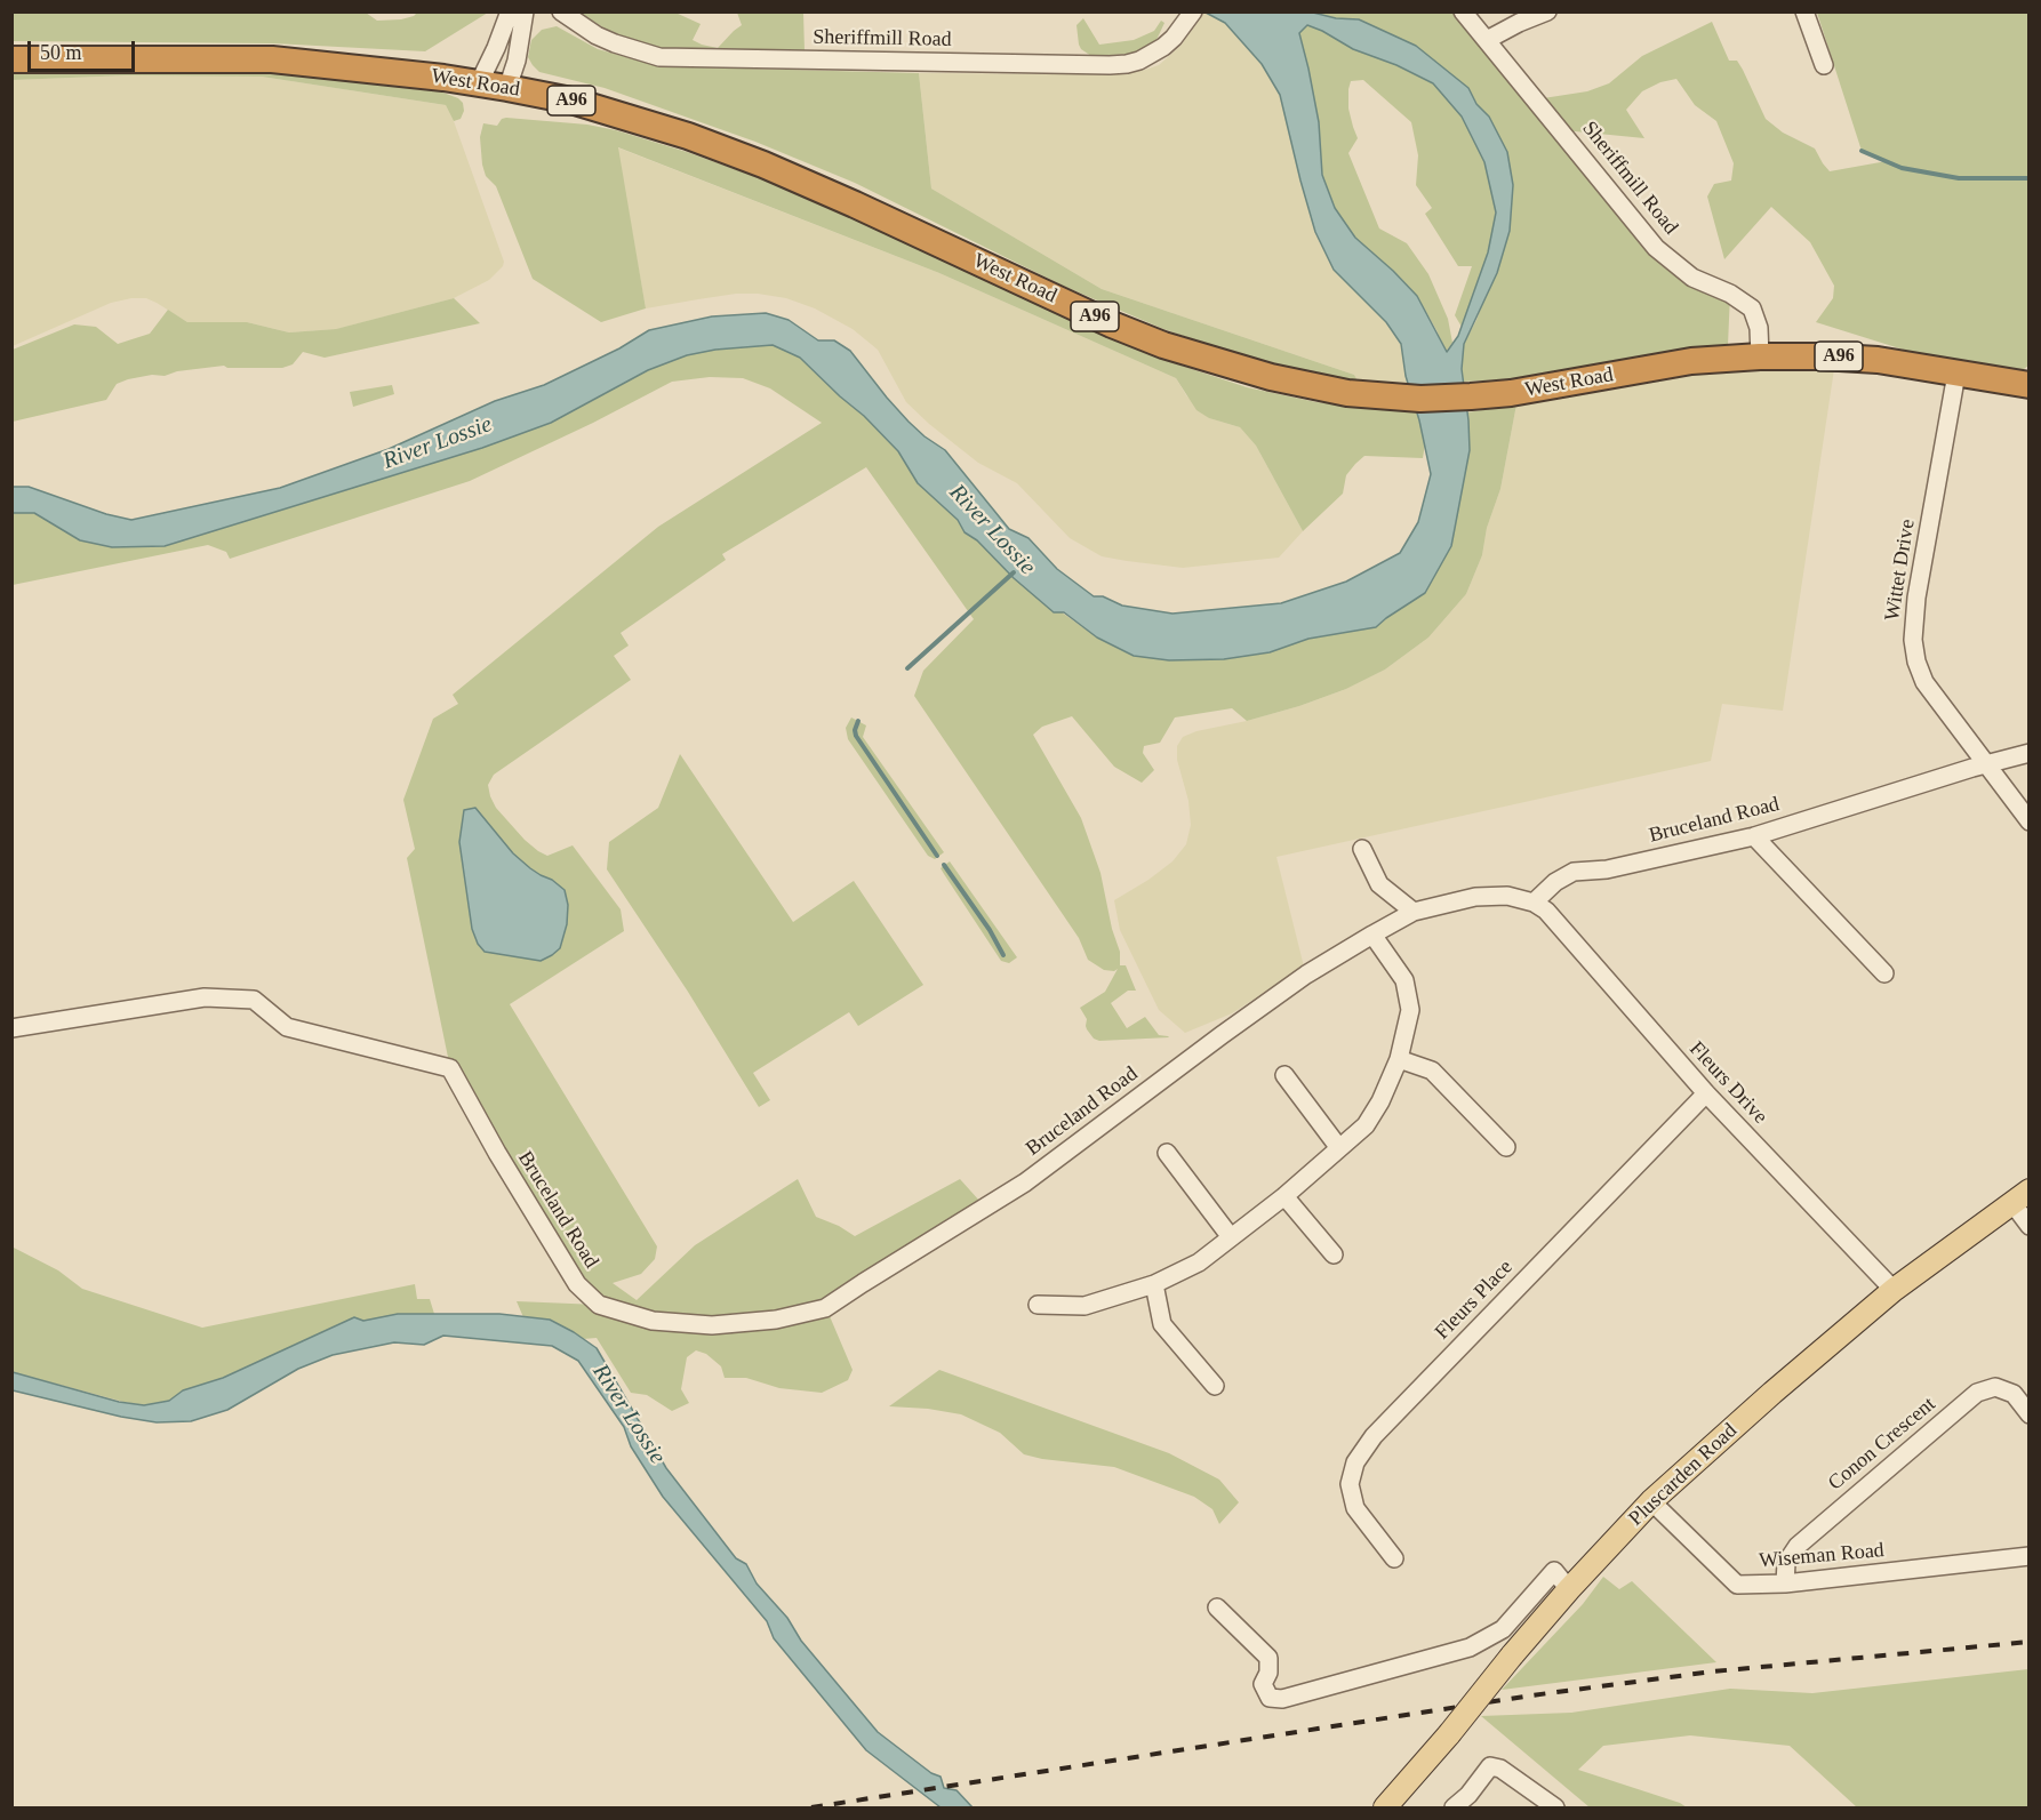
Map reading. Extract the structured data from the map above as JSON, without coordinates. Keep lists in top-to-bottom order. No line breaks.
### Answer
{"streets":{"highway":["West Road","A96"],"main road":["Pluscarden Road"],"street":["Sheriffmill Road","Wittet Drive","Bruceland Road","Fleurs Drive","Fleurs Place","Conon Crescent","Wiseman Road"]},"crossings":[["Sheriffmill Road","West Road"],["West Road","Wittet Drive"],["Wittet Drive","Bruceland Road"],["Bruceland Road","Fleurs Drive"],["Fleurs Drive","Fleurs Place"],["Fleurs Drive","Pluscarden Road"],["Conon Crescent","Wiseman Road"],["Pluscarden Road","Wiseman Road"]],"water":["River Lossie"],"scale_bar":"50 m"}
